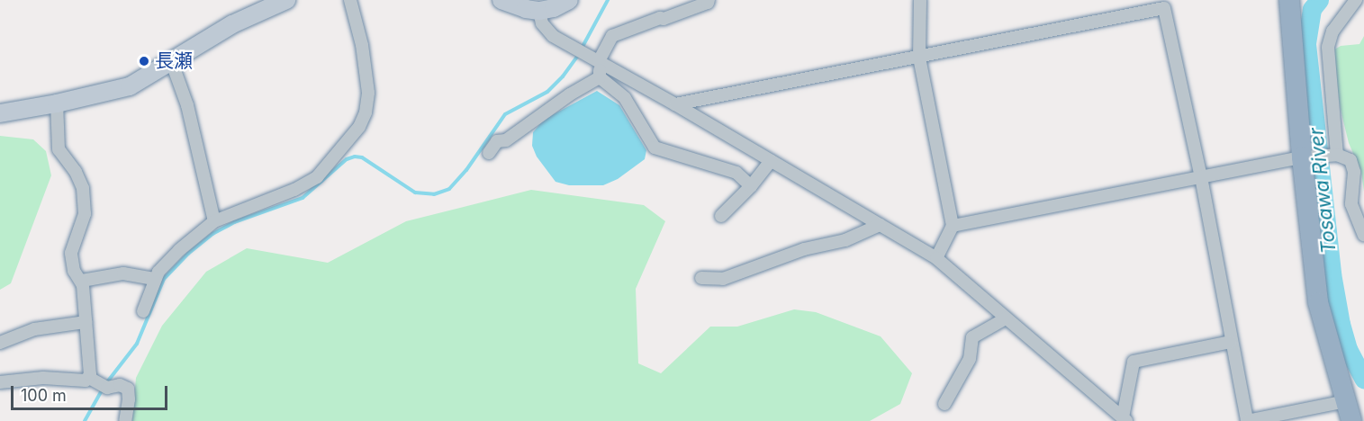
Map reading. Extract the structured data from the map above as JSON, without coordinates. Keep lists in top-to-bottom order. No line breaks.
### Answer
{"water":["Tosawa River"],"places":["長瀬"],"scale_bar":"100 m"}
